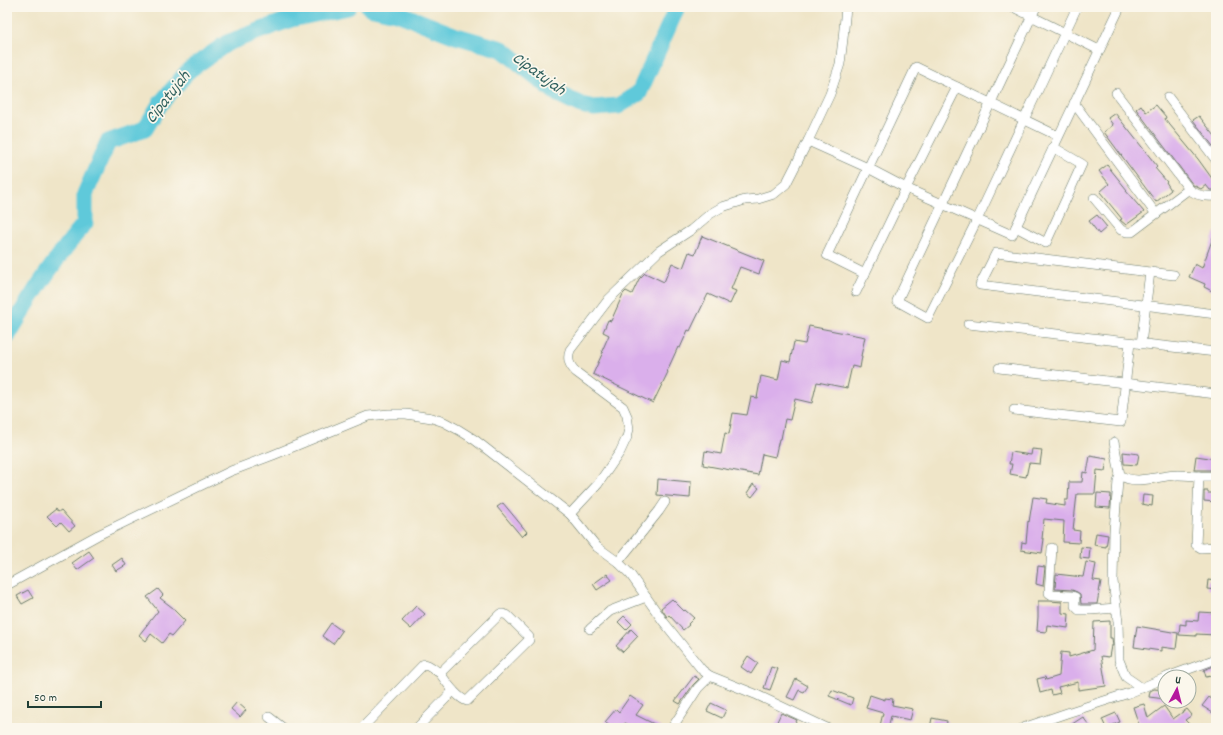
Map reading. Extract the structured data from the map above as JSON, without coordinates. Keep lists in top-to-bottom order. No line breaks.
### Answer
{"water":["Cipatujah"],"scale_bar":"50 m","north":"top"}
